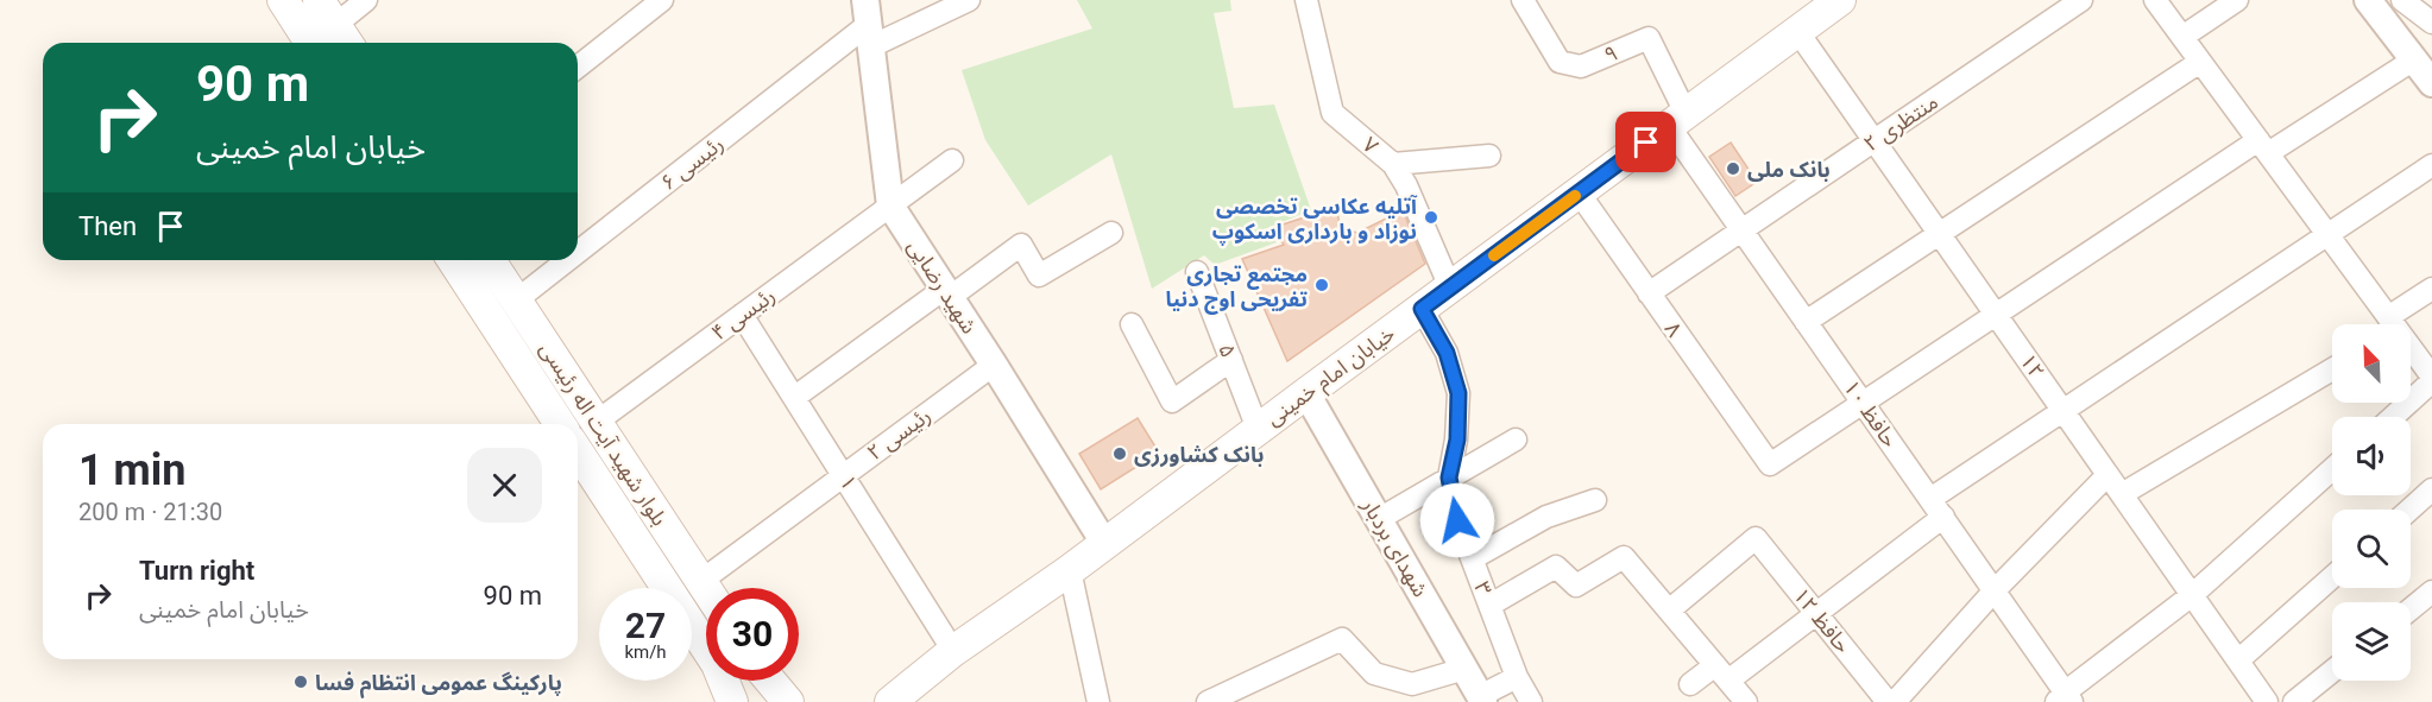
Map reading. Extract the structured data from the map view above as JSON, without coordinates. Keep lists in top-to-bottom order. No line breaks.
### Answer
{"streets":{"main road":["خیابان امام خمینی","بلوار شهید آیت اله رئیسی"],"street":["۹","منتظری ۲","۷","رئیسی ۶","شهید رضایی","رئیسی ۴","۸","۵","۱۲","حافظ ۱۰","رئیسی ۲","۱","شهدای بردبار","۳","حافظ ۱۲"]},"crossings":[["۹","خیابان امام خمینی"],["۹","حافظ ۱۰"],["منتظری ۲","۸"],["منتظری ۲","۱۲"],["منتظری ۲","حافظ ۱۰"],["۷","خیابان امام خمینی"],["رئیسی ۶","شهید رضایی"],["رئیسی ۶","بلوار شهید آیت اله رئیسی"],["شهید رضایی","رئیسی ۴"],["شهید رضایی","خیابان امام خمینی"],["شهید رضایی","رئیسی ۲"],["رئیسی ۴","بلوار شهید آیت اله رئیسی"],["رئیسی ۴","۱"],["۸","خیابان امام خمینی"],["۸","حافظ ۱۰"],["۵","خیابان امام خمینی"],["۱۲","خیابان امام خمینی"],["خیابان امام خمینی","حافظ ۱۰"],["خیابان امام خمینی","۱"],["خیابان امام خمینی","شهدای بردبار"],["خیابان امام خمینی","۳"],["بلوار شهید آیت اله رئیسی","رئیسی ۲"],["رئیسی ۲","۱"]],"places":["بانک ملی","آتلیه عکاسی تخصصی نوزاد و بارداری اسکوپ","مجتمع تجاری تفریحی اوج دنیا","بانک کشاورزی","پارکینگ عمومی انتظام فسا"],"north":"top left","page":{"turn":["90 m","خیابان امام خمینی"],"then":"Then","heading":["1 min","200 m · 21:30"],"list":[{"name":"Turn right","note":"خیابان امام خمینی","value":"90 m"}],"speed":"27 km/h","limit":"30"}}
